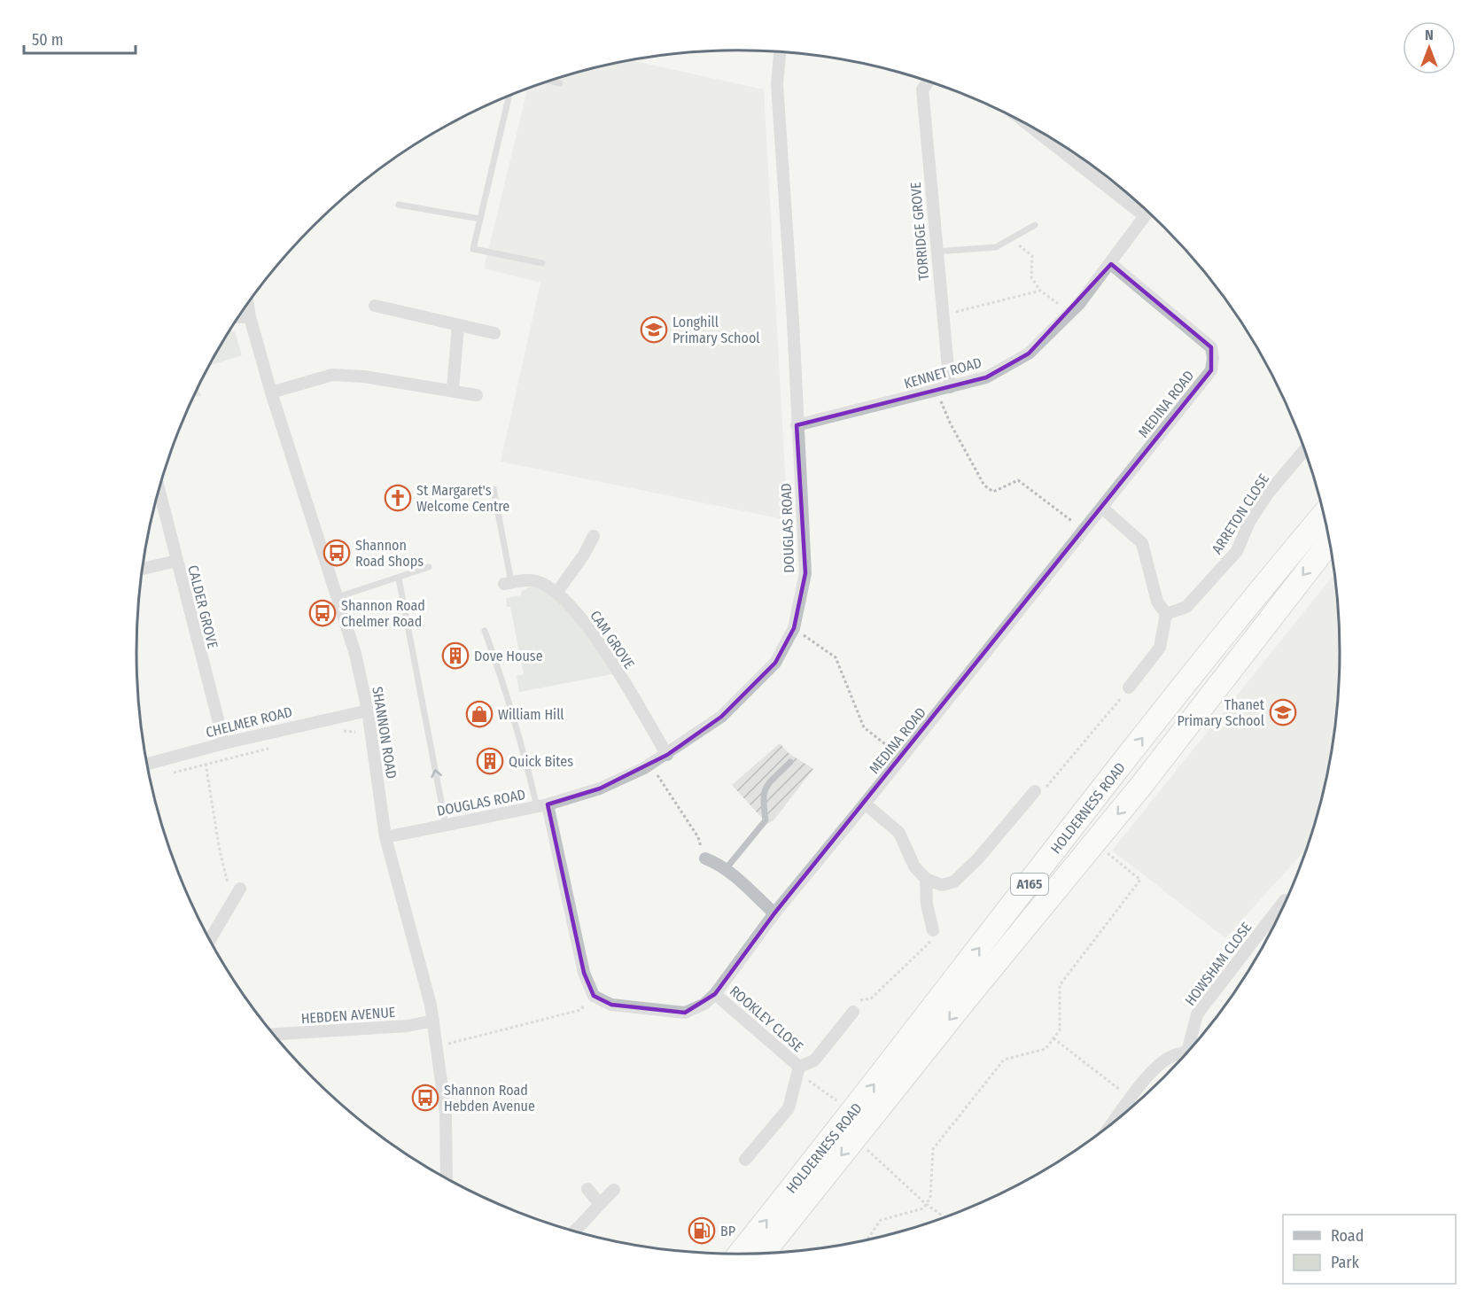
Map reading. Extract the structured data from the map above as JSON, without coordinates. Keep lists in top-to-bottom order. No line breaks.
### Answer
{"streets":{"highway":["HOLDERNESS ROAD","A165"],"street":["TORRIDGE GROVE","KENNET ROAD","MEDINA ROAD","ARRETON CLOSE","DOUGLAS ROAD","CALDER GROVE","CAM GROVE","CHELMER ROAD","SHANNON ROAD","HOWSHAM CLOSE","HEBDEN AVENUE","ROOKLEY CLOSE"]},"crossings":[["TORRIDGE GROVE","KENNET ROAD"],["KENNET ROAD","MEDINA ROAD"],["KENNET ROAD","DOUGLAS ROAD"],["MEDINA ROAD","ROOKLEY CLOSE"],["DOUGLAS ROAD","CAM GROVE"],["DOUGLAS ROAD","SHANNON ROAD"],["CALDER GROVE","CHELMER ROAD"],["CHELMER ROAD","SHANNON ROAD"],["SHANNON ROAD","HEBDEN AVENUE"]],"places":{"school or university":["Longhill Primary School","Thanet Primary School"],"church":["St Margaret's Welcome Centre"],"bus stop":["Shannon Road Shops","Shannon Road Chelmer Road","Shannon Road Hebden Avenue"],"building":["Dove House","Quick Bites"],"shop":["William Hill"],"fuel station":["BP"]},"legend":["Road","Park"],"scale_bar":"50 m","north":"top"}
